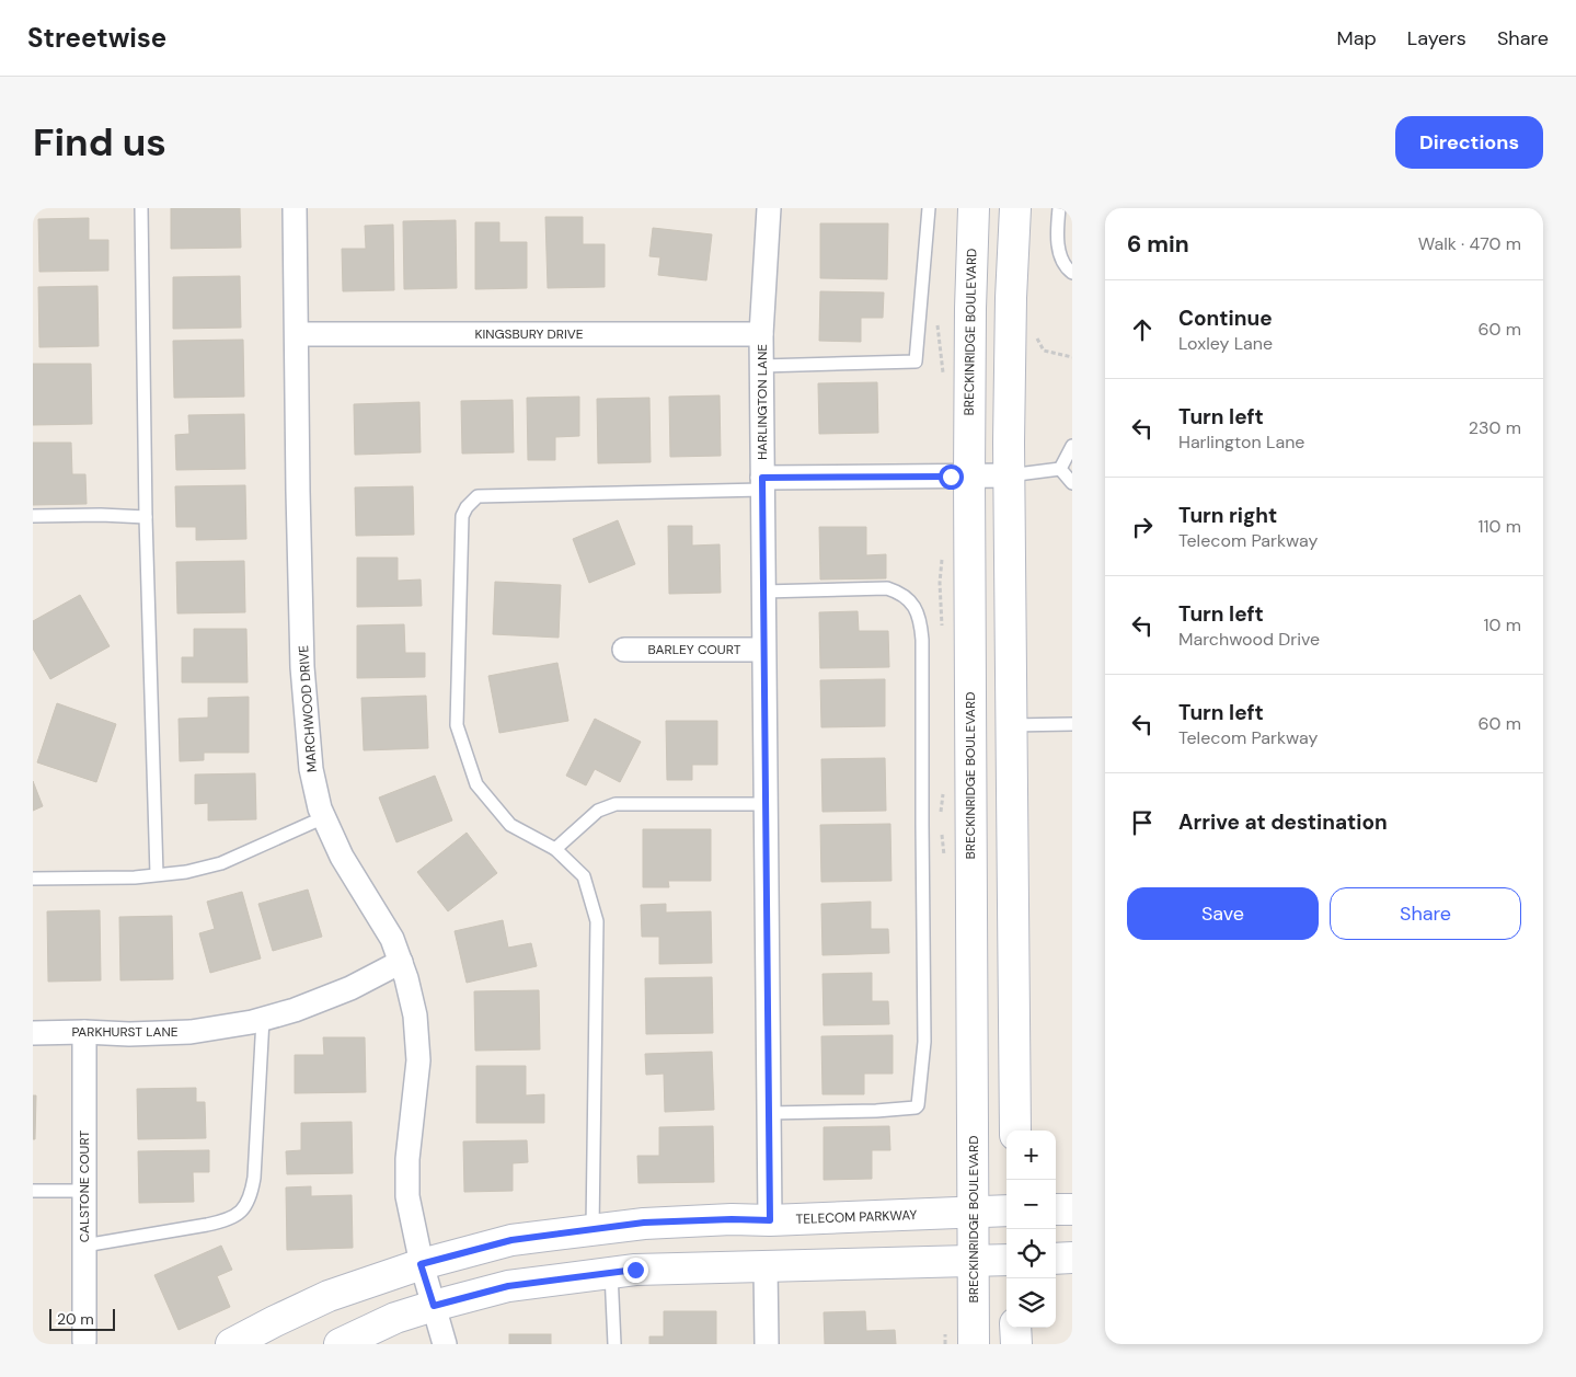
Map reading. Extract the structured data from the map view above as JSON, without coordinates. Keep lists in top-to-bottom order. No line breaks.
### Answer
{"streets":{"street":["BRECKINRIDGE BOULEVARD","KINGSBURY DRIVE","HARLINGTON LANE","BARLEY COURT","MARCHWOOD DRIVE","PARKHURST LANE","CALSTONE COURT","TELECOM PARKWAY"]},"crossings":[["BRECKINRIDGE BOULEVARD","TELECOM PARKWAY"],["KINGSBURY DRIVE","HARLINGTON LANE"],["KINGSBURY DRIVE","MARCHWOOD DRIVE"],["HARLINGTON LANE","BARLEY COURT"],["HARLINGTON LANE","TELECOM PARKWAY"],["MARCHWOOD DRIVE","PARKHURST LANE"],["MARCHWOOD DRIVE","TELECOM PARKWAY"],["PARKHURST LANE","CALSTONE COURT"]],"scale_bar":"20 m","page":{"header":"Streetwise","nav":["Map","Layers","Share"],"buttons":["Directions",["Save","Share"]],"title":"Find us","heading":["6 min","Walk · 470 m"],"list":[["Continue","Loxley Lane","60 m"],["Turn left","Harlington Lane","230 m"],["Turn right","Telecom Parkway","110 m"],["Turn left","Marchwood Drive","10 m"],["Turn left","Telecom Parkway","60 m"],"Arrive at destination"],"map_buttons":["+","−"],"scale":"20 m"}}
